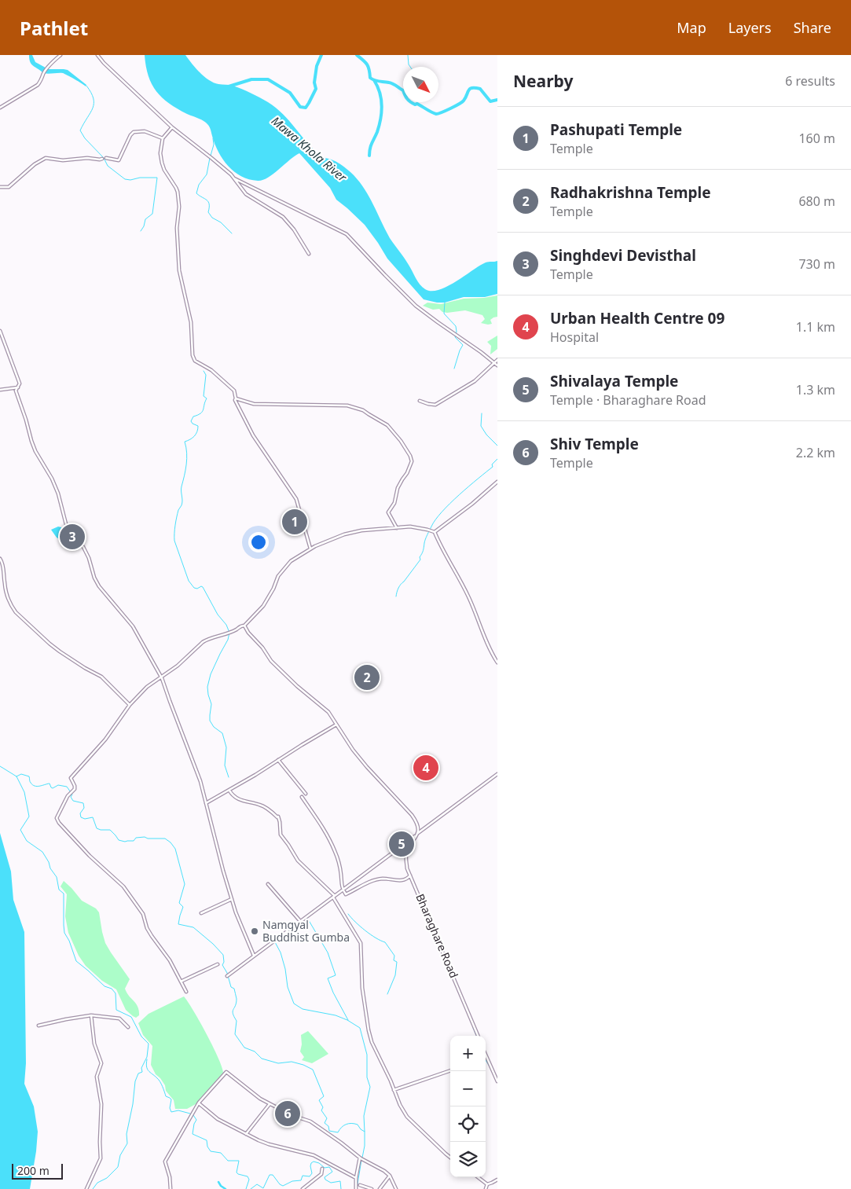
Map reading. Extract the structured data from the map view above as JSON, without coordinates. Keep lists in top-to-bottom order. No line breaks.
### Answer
{"streets":{"street":["Bharaghare Road"]},"water":["Mawa Khola River"],"places":["Namgyal Buddhist Gumba"],"scale_bar":"200 m","north":"bottom right","page":{"header":"Pathlet","nav":["Map","Layers","Share"],"heading":["Nearby","6 results"],"list":[{"mark":"1","name":"Pashupati Temple","note":"Temple","value":"160 m"},{"mark":"2","name":"Radhakrishna Temple","note":"Temple","value":"680 m"},{"mark":"3","name":"Singhdevi Devisthal","note":"Temple","value":"730 m"},{"mark":"4","name":"Urban Health Centre 09","note":"Hospital","value":"1.1 km"},{"mark":"5","name":"Shivalaya Temple","note":"Temple · Bharaghare Road","value":"1.3 km"},{"mark":"6","name":"Shiv Temple","note":"Temple","value":"2.2 km"}],"pins":["1","3","2","4","5","6"],"map_buttons":["+","−"],"scale":"200 m"}}
